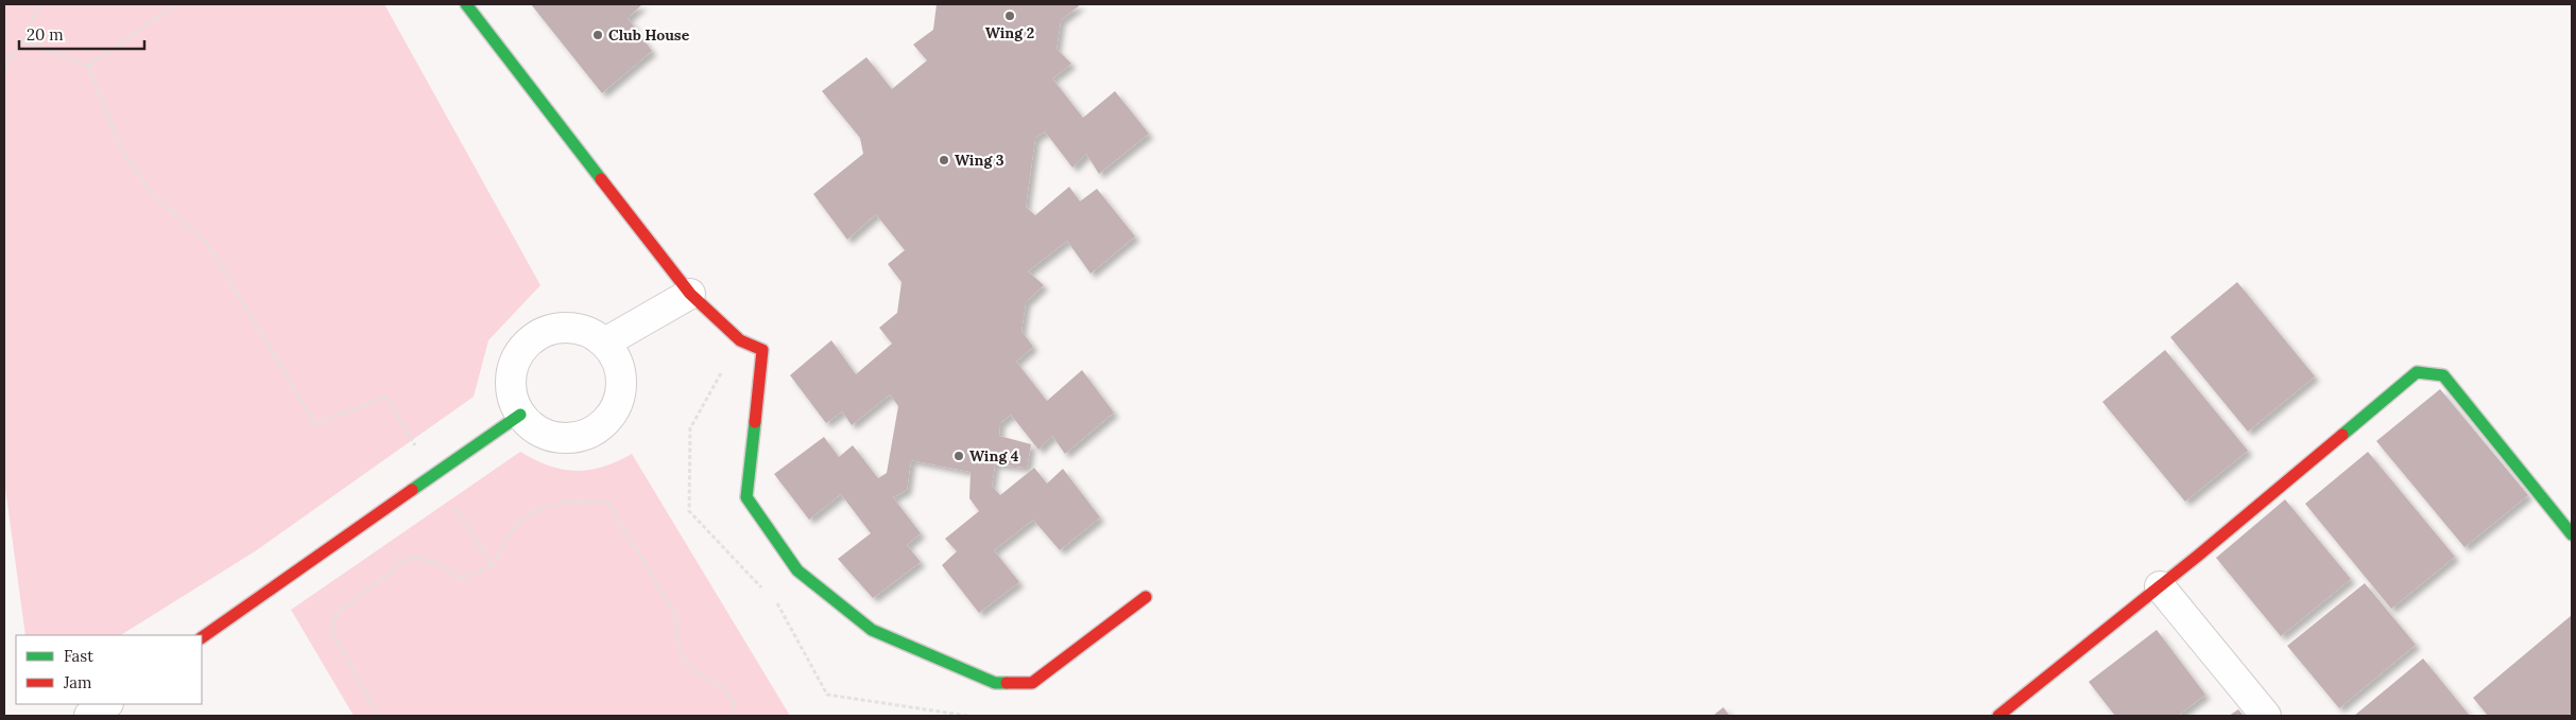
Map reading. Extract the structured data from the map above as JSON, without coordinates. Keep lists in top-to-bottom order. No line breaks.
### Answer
{"places":["Wing 2","Club House","Wing 3","Wing 4"],"legend":["Fast","Jam"],"scale_bar":"20 m"}
